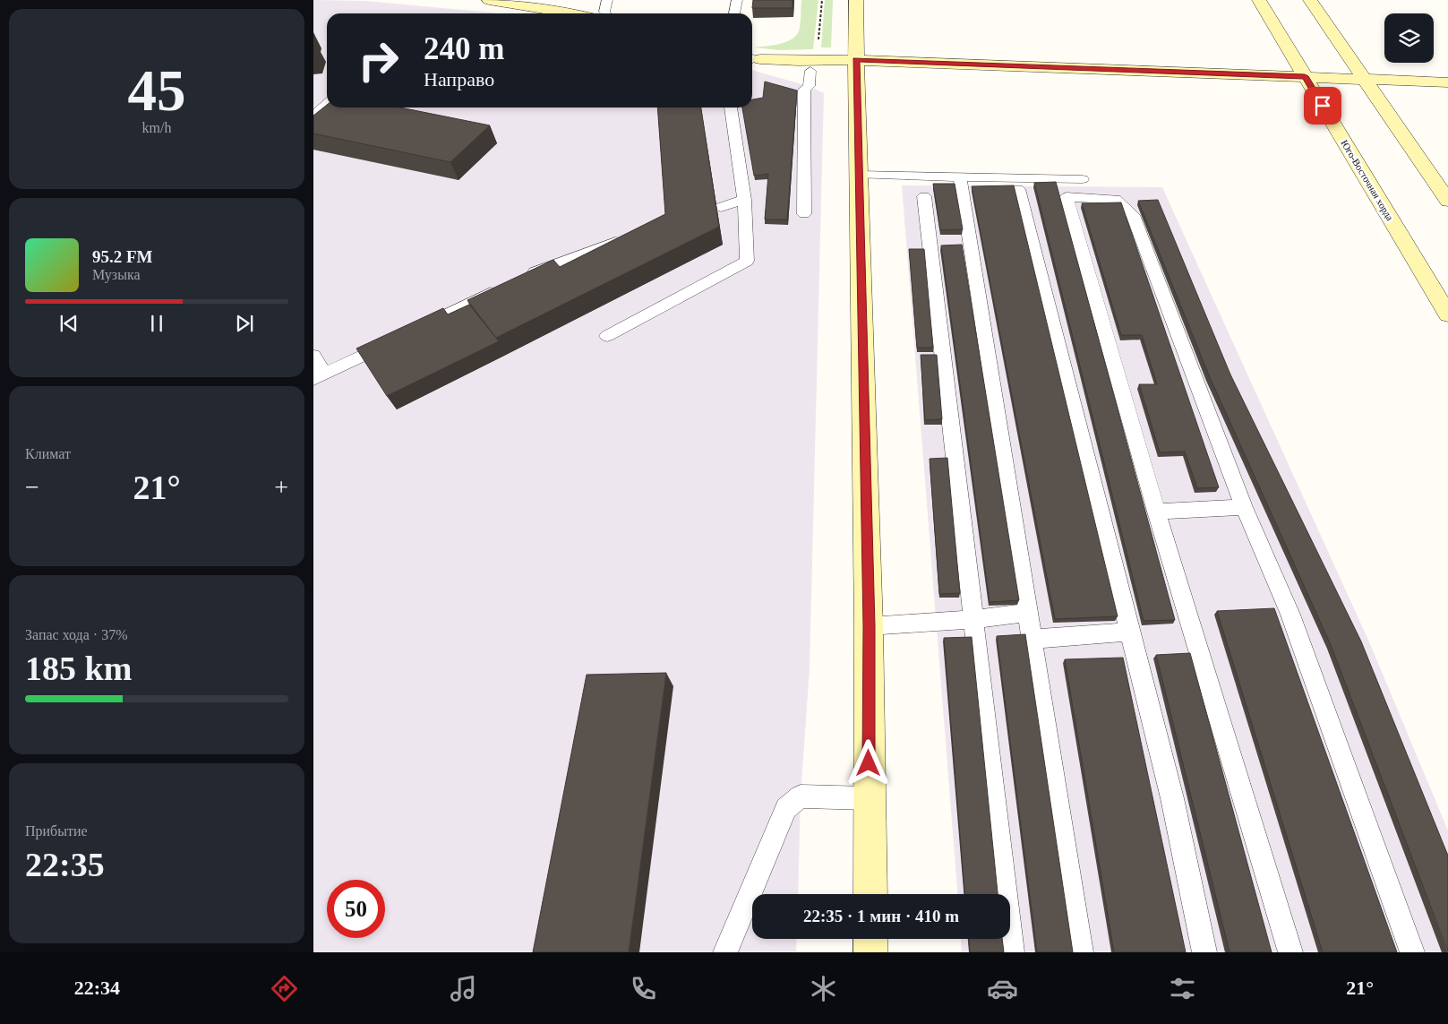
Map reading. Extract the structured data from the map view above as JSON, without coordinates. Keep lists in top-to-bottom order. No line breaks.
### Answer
{"streets":{"main road":["Юго-Восточная хорда"]},"page":{"tile":[["45","km/h"],"Климат",["Запас хода · 37%","185 km"],["Прибытие","22:35"]],"turn":["240 m","Направо"],"song":["95.2 FM","Музыка"],"heat":["−","21°","+"],"limit":"50","trip":"22:35 · 1 мин · 410 m","tabs":["22:34","21°"]}}
